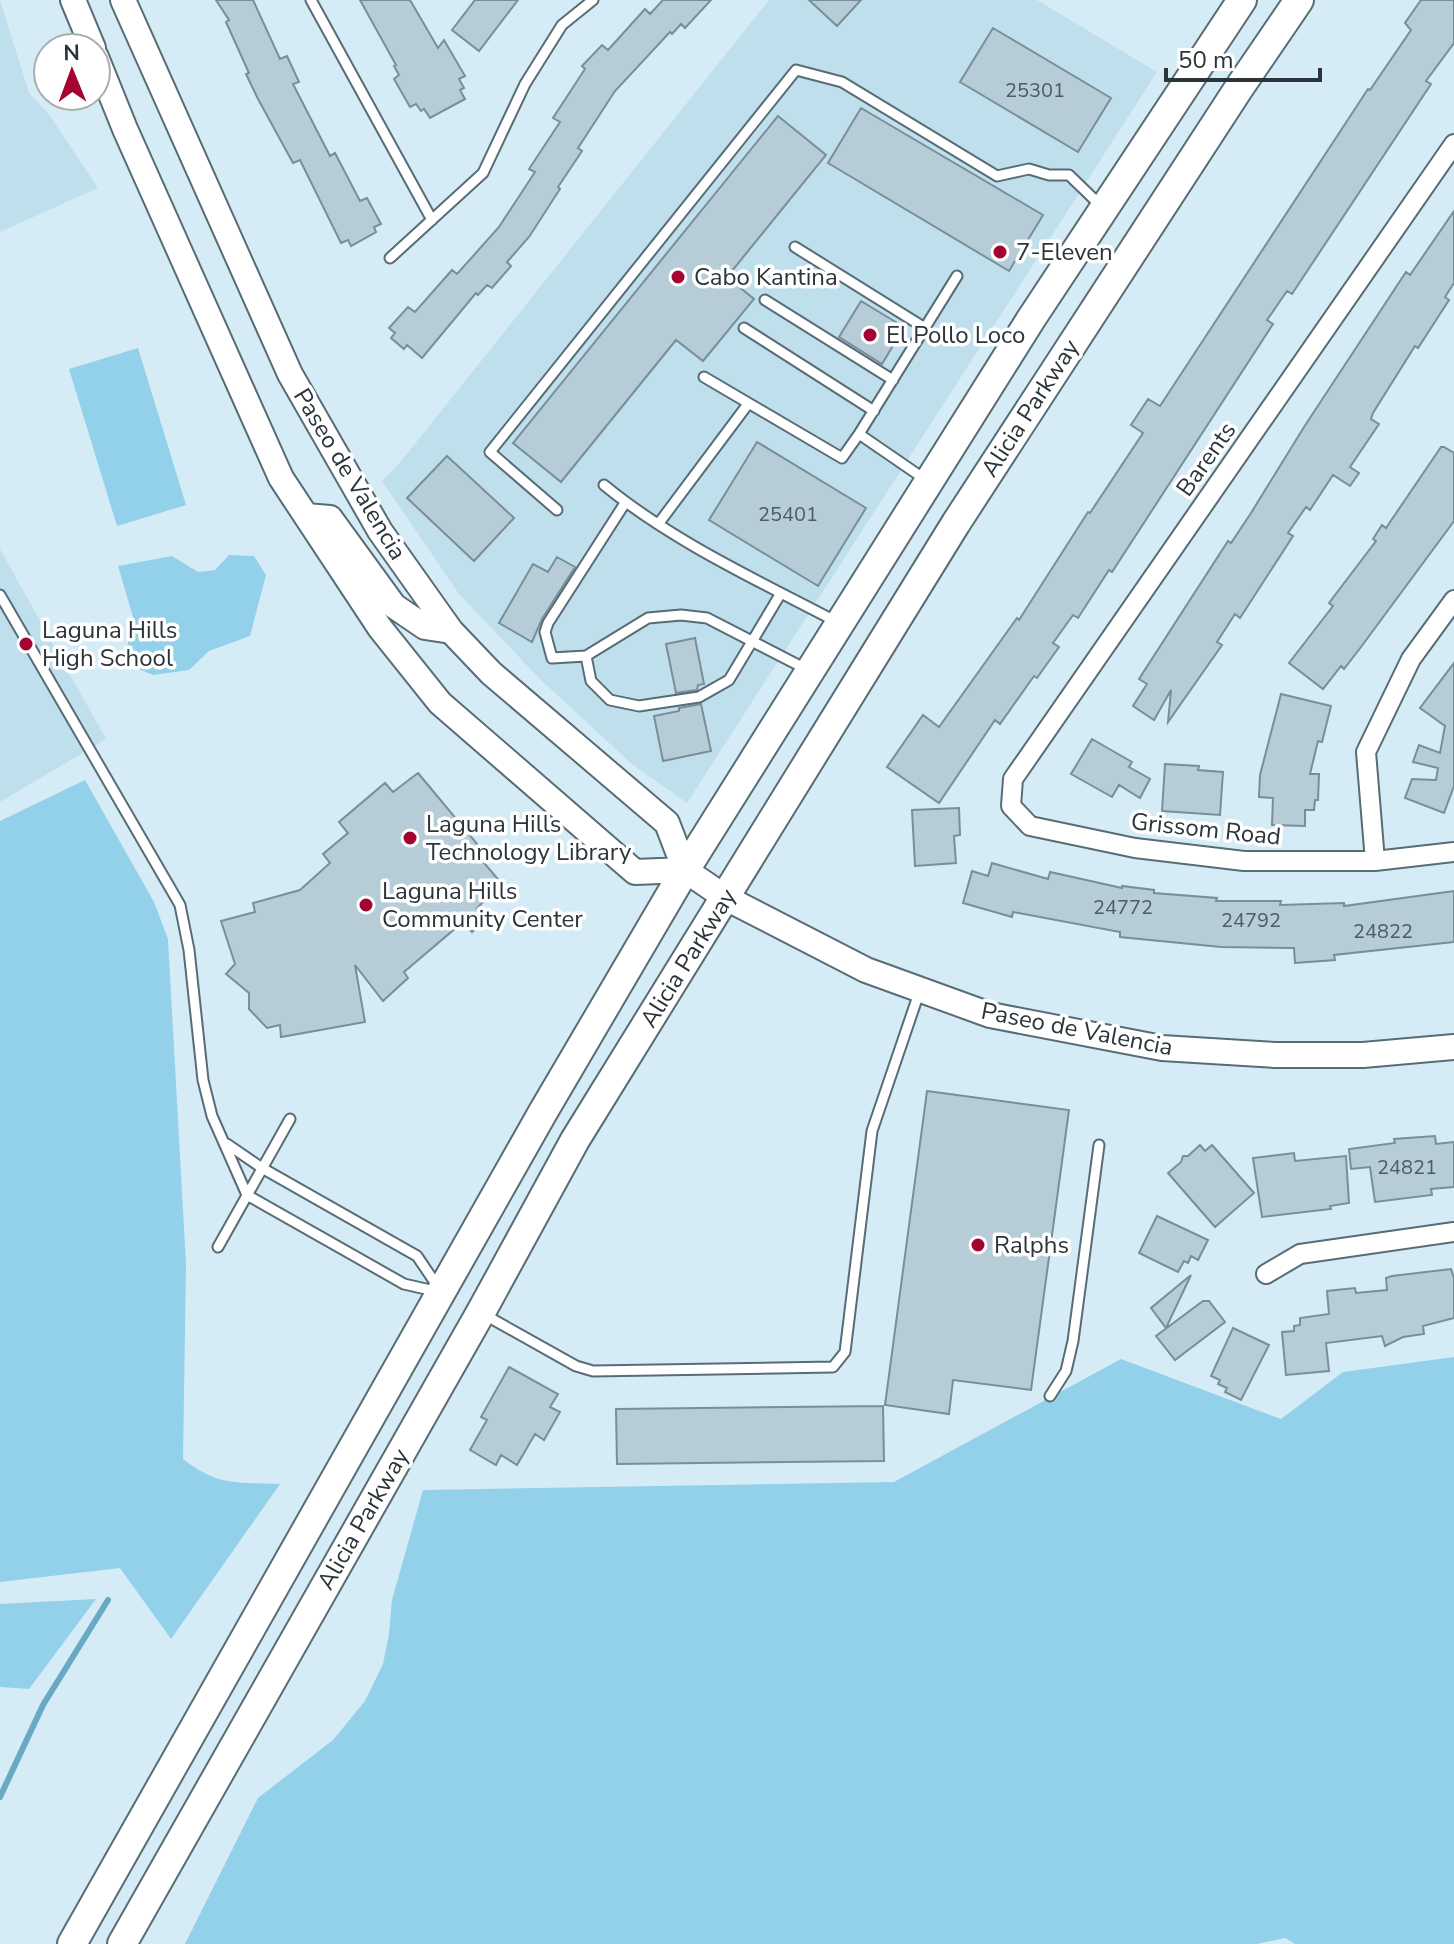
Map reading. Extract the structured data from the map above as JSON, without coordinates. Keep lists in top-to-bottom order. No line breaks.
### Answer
{"streets":{"main road":["Alicia Parkway","Paseo de Valencia"],"street":["Barents","Grissom Road"]},"crossings":[["Alicia Parkway","Paseo de Valencia"],["Barents","Grissom Road"]],"places":["7-Eleven","Cabo Kantina","El Pollo Loco","Laguna Hills High School","Laguna Hills Technology Library","Laguna Hills Community Center","Ralphs"],"house_numbers":["25301","25401","24772","24792","24822","24821"],"scale_bar":"50 m","north":"top"}
